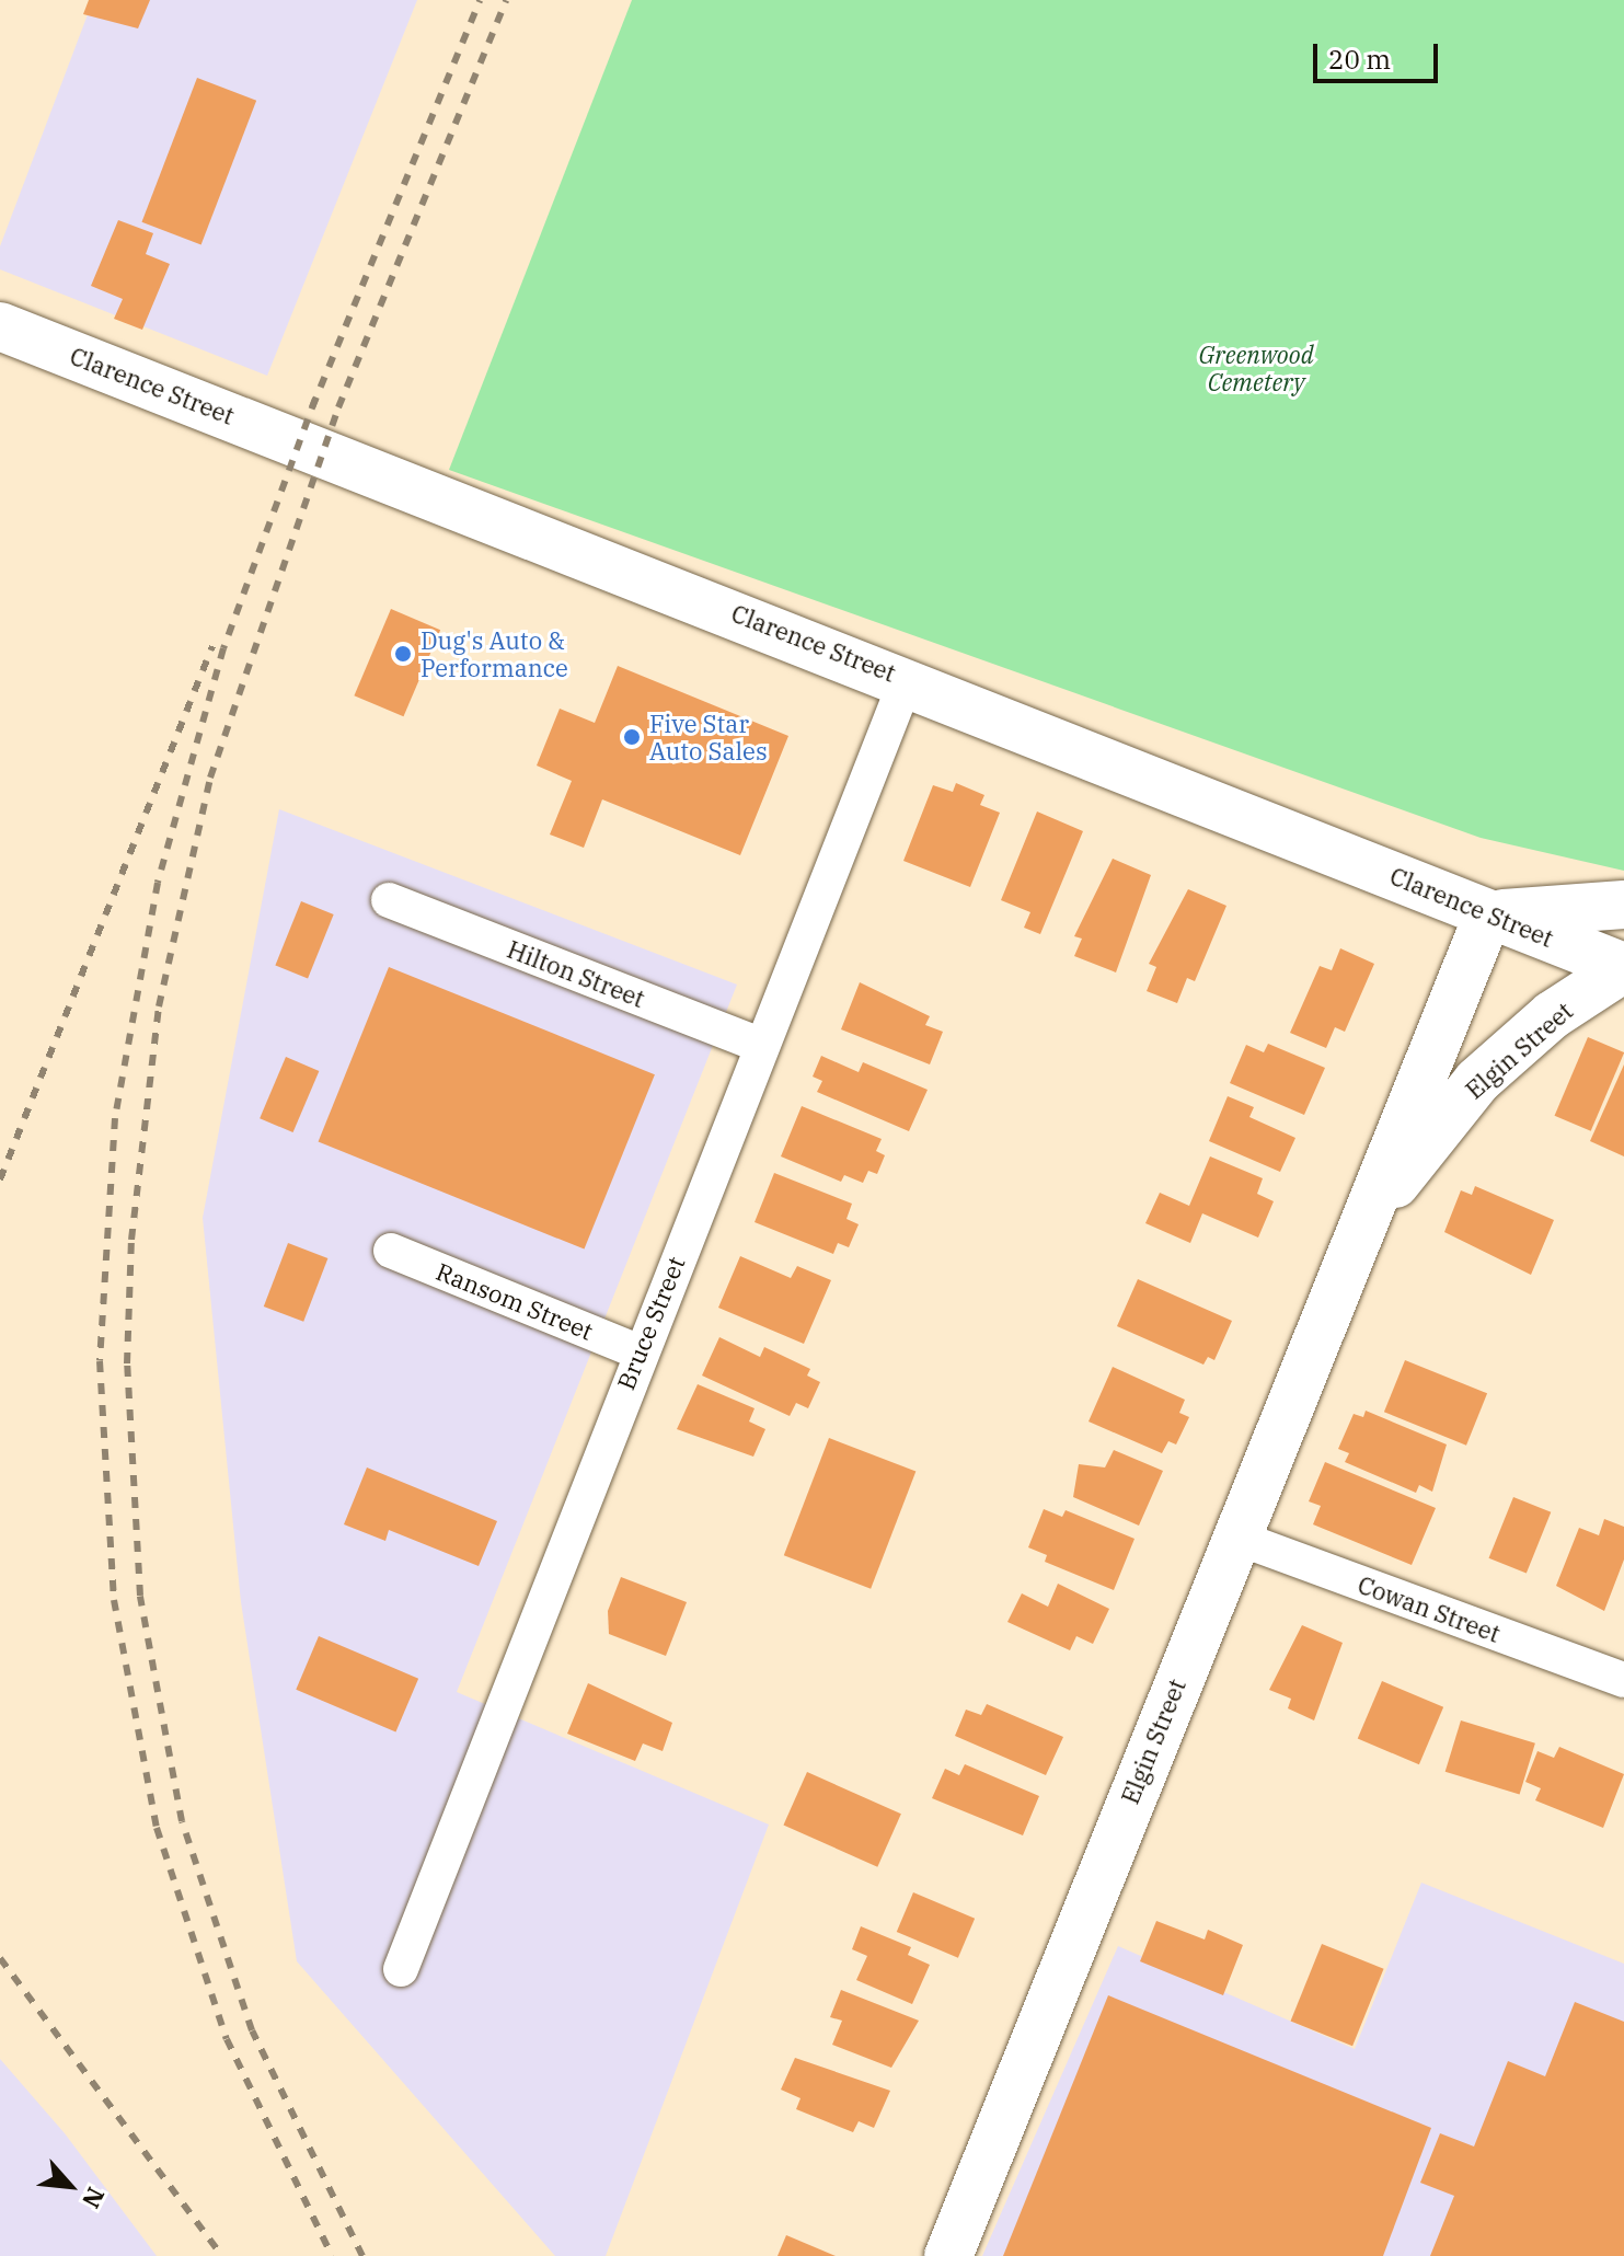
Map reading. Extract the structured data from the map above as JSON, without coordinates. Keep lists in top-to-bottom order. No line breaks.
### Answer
{"streets":{"main road":["Clarence Street","Elgin Street"],"street":["Hilton Street","Ransom Street","Bruce Street","Cowan Street"]},"crossings":[["Clarence Street","Elgin Street"],["Clarence Street","Bruce Street"],["Hilton Street","Bruce Street"],["Elgin Street","Cowan Street"],["Ransom Street","Bruce Street"]],"parks":["Greenwood Cemetery"],"places":["Dug's Auto & Performance","Five Star Auto Sales"],"scale_bar":"20 m","north":"bottom right"}
